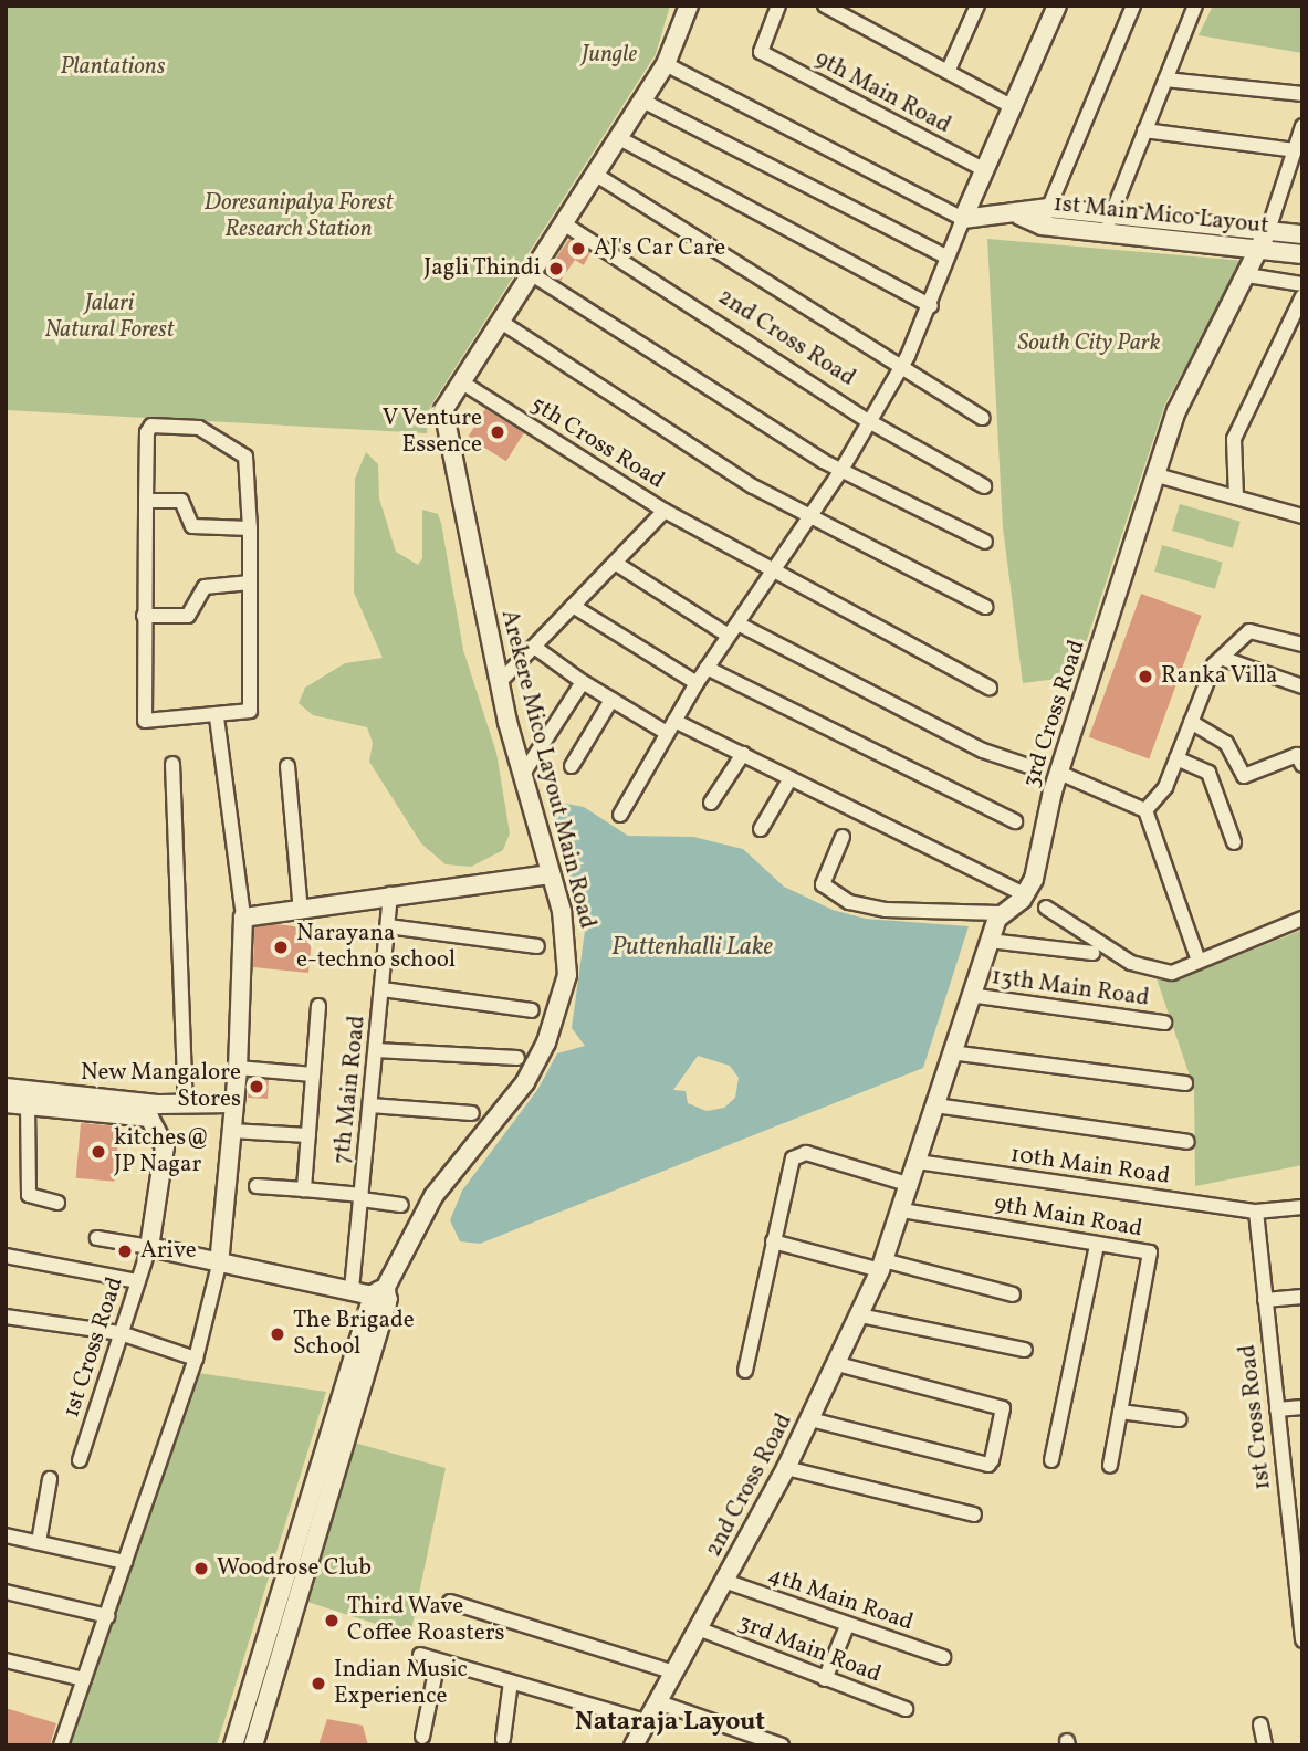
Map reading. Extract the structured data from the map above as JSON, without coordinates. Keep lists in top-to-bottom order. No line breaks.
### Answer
{"streets":{"street":["9th Main Road","1st Main Mico Layout","2nd Cross Road","5th Cross Road","3rd Cross Road","Arekere Mico Layout Main Road","13th Main Road","7th Main Road","10th Main Road","1st Cross Road","4th Main Road","3rd Main Road"]},"crossings":[["1st Main Mico Layout","3rd Cross Road"],["2nd Cross Road","Arekere Mico Layout Main Road"],["2nd Cross Road","4th Main Road"],["2nd Cross Road","3rd Main Road"],["5th Cross Road","Arekere Mico Layout Main Road"],["10th Main Road","1st Cross Road"]],"districts":["Nataraja Layout"],"water":["Puttenhalli Lake"],"parks":["Jungle","Plantations","Doresanipalya Forest Research Station","Jalari Natural Forest","South City Park"],"places":["AJ's Car Care","Jagli Thindi","V Venture Essence","Ranka Villa","Narayana e-techno school","New Mangalore Stores","kitches@ JP Nagar","Arive","The Brigade School","Woodrose Club","Third Wave Coffee Roasters","Indian Music Experience"]}
